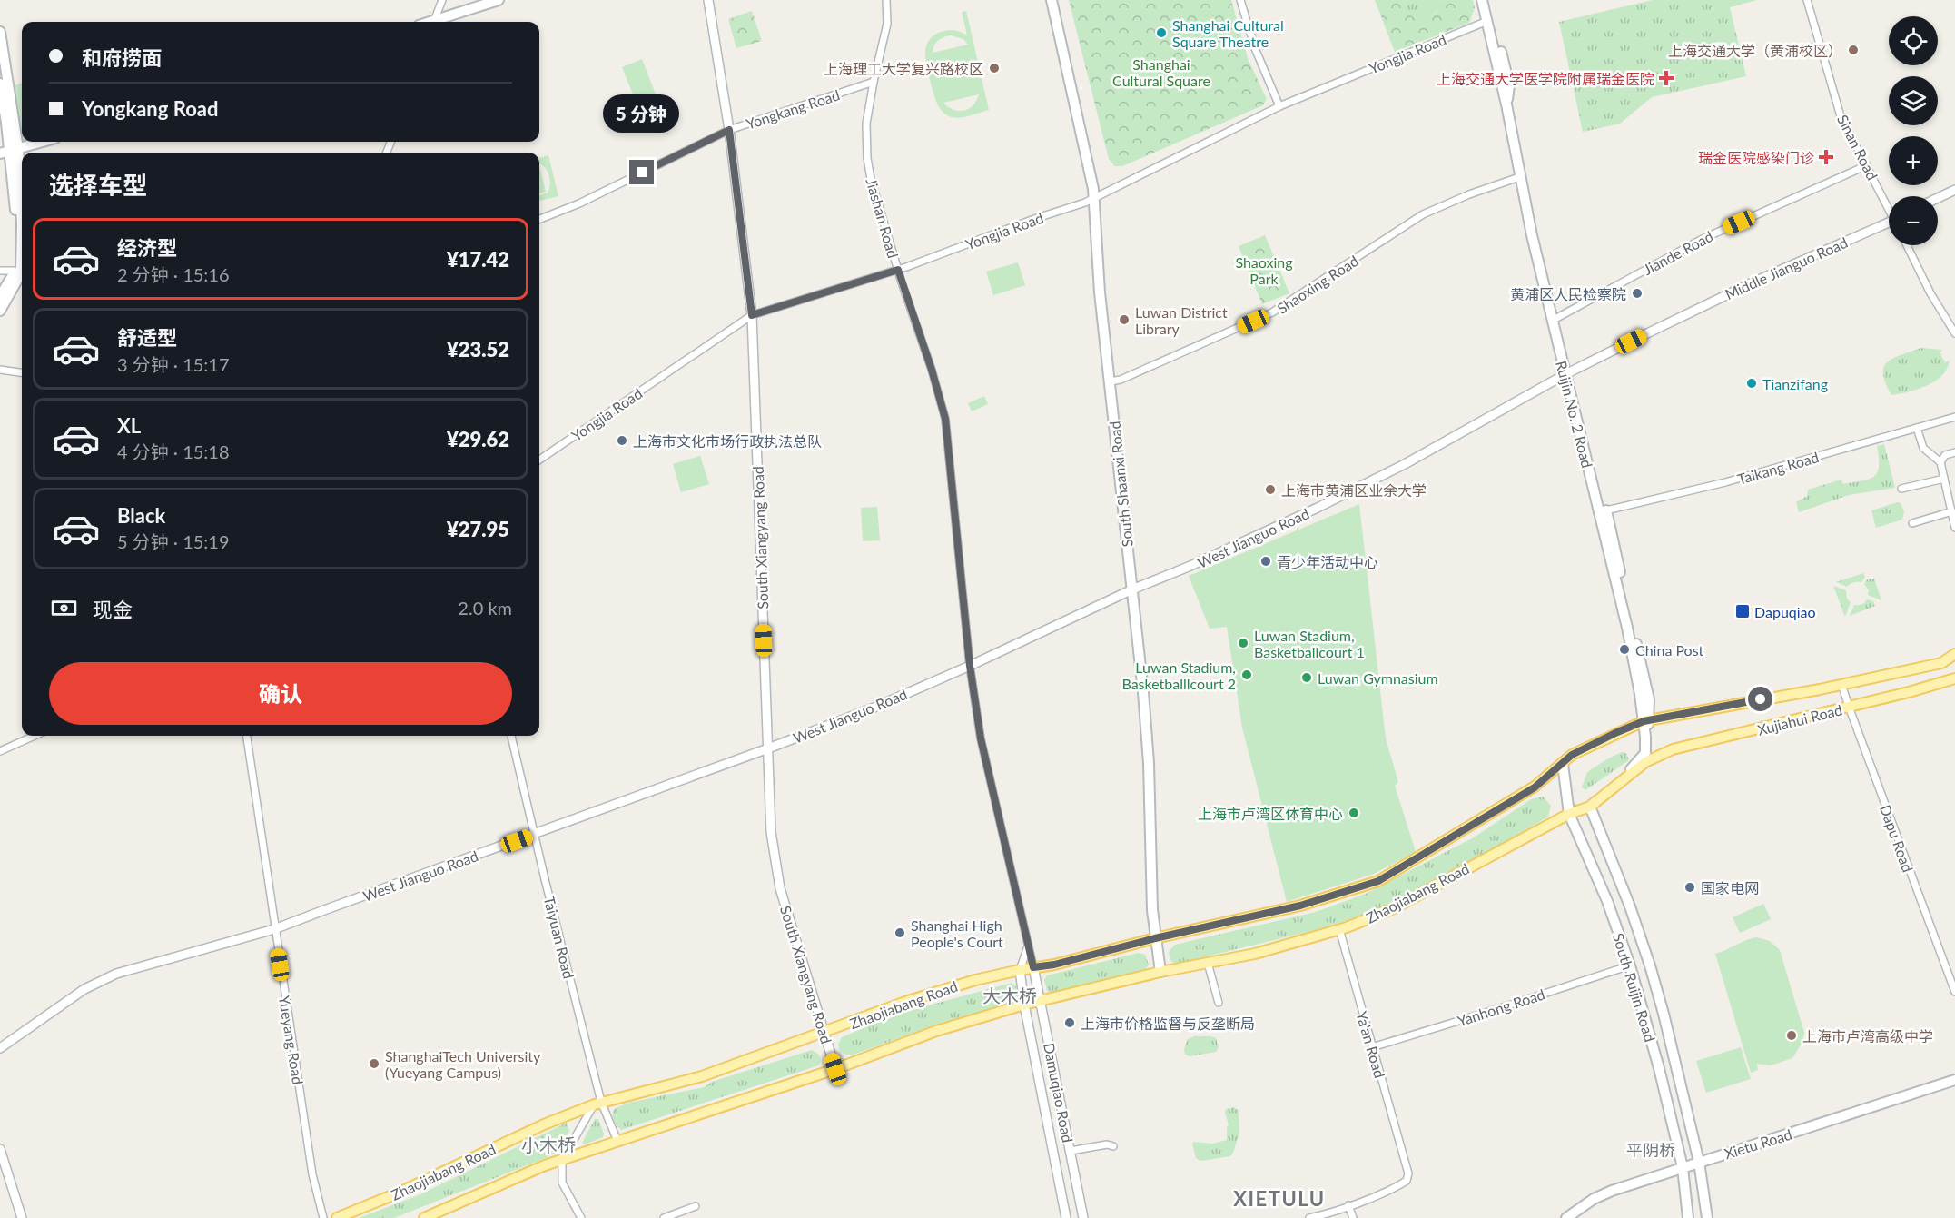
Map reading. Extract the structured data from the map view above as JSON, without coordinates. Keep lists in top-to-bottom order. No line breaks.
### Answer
{"streets":{"main road":["Ruijin No. 2 Road","South Shaanxi Road","Xujiahui Road","Zhaojiabang Road","South Ruijin Road","Xietu Road"],"street":["Yongjia Road","Yongkang Road","Sinan Road","Jiashan Road","Jiande Road","Middle Jianguo Road","Shaoxing Road","Taikang Road","South Xiangyang Road","West Jianguo Road","Dapu Road","Taiyuan Road","Yanhong Road","Yueyang Road","Ya'an Road","Damuqiao Road"]},"crossings":[["Yongjia Road","Jiashan Road"],["Yongjia Road","Ruijin No. 2 Road"],["Yongjia Road","South Shaanxi Road"],["Yongjia Road","South Xiangyang Road"],["Yongkang Road","Jiashan Road"],["Yongkang Road","South Xiangyang Road"],["Sinan Road","Jiande Road"],["Jiashan Road","West Jianguo Road"],["Jiashan Road","Zhaojiabang Road"],["Jiashan Road","Damuqiao Road"],["Jiande Road","Ruijin No. 2 Road"],["Middle Jianguo Road","West Jianguo Road"],["Shaoxing Road","Ruijin No. 2 Road"],["Shaoxing Road","South Shaanxi Road"],["Ruijin No. 2 Road","Taikang Road"],["Ruijin No. 2 Road","West Jianguo Road"],["Ruijin No. 2 Road","Xujiahui Road"],["Ruijin No. 2 Road","Zhaojiabang Road"],["Ruijin No. 2 Road","South Ruijin Road"],["South Shaanxi Road","West Jianguo Road"],["South Shaanxi Road","Zhaojiabang Road"],["South Xiangyang Road","West Jianguo Road"],["South Xiangyang Road","Zhaojiabang Road"],["West Jianguo Road","Taiyuan Road"],["West Jianguo Road","Yueyang Road"],["Xujiahui Road","Dapu Road"],["Xujiahui Road","Zhaojiabang Road"],["Zhaojiabang Road","Taiyuan Road"],["Zhaojiabang Road","South Ruijin Road"],["Zhaojiabang Road","Ya'an Road"],["Zhaojiabang Road","Damuqiao Road"],["South Ruijin Road","Yanhong Road"],["South Ruijin Road","Xietu Road"],["Yanhong Road","Ya'an Road"]],"districts":["大木桥","小木桥","平阴桥","XIETULU"],"parks":["Shanghai Cultural Square","Shaoxing Park"],"places":{"other":["Shanghai Cultural Square Theatre","上海交通大学（黄浦校区）","上海理工大学复兴路校区","黄浦区人民检察院","Luwan District Library","Tianzifang","上海市文化市场行政执法总队","上海市黄浦区业余大学","青少年活动中心","Luwan Stadium, Basketballcourt 1","China Post","Luwan Stadium, Basketballlcourt 2","Luwan Gymnasium","上海市卢湾区体育中心","国家电网","Shanghai High People's Court","上海市价格监督与反垄断局","上海市卢湾高级中学","ShanghaiTech University (Yueyang Campus)"],"health":["上海交通大学医学院附属瑞金医院","瑞金医院感染门诊"],"transit":["Dapuqiao"]},"page":{"map_buttons":["+","−"],"banner":["和府捞面","Yongkang Road"],"bubble":"5 分钟","heading":"选择车型","list":[{"name":"经济型","note":"2 分钟 · 15:16","value":"¥17.42"},{"name":"舒适型","note":"3 分钟 · 15:17","value":"¥23.52"},{"name":"XL","note":"4 分钟 · 15:18","value":"¥29.62"},{"name":"Black","note":"5 分钟 · 15:19","value":"¥27.95"}],"pay":["现金","2.0 km"],"buttons":"确认"}}
